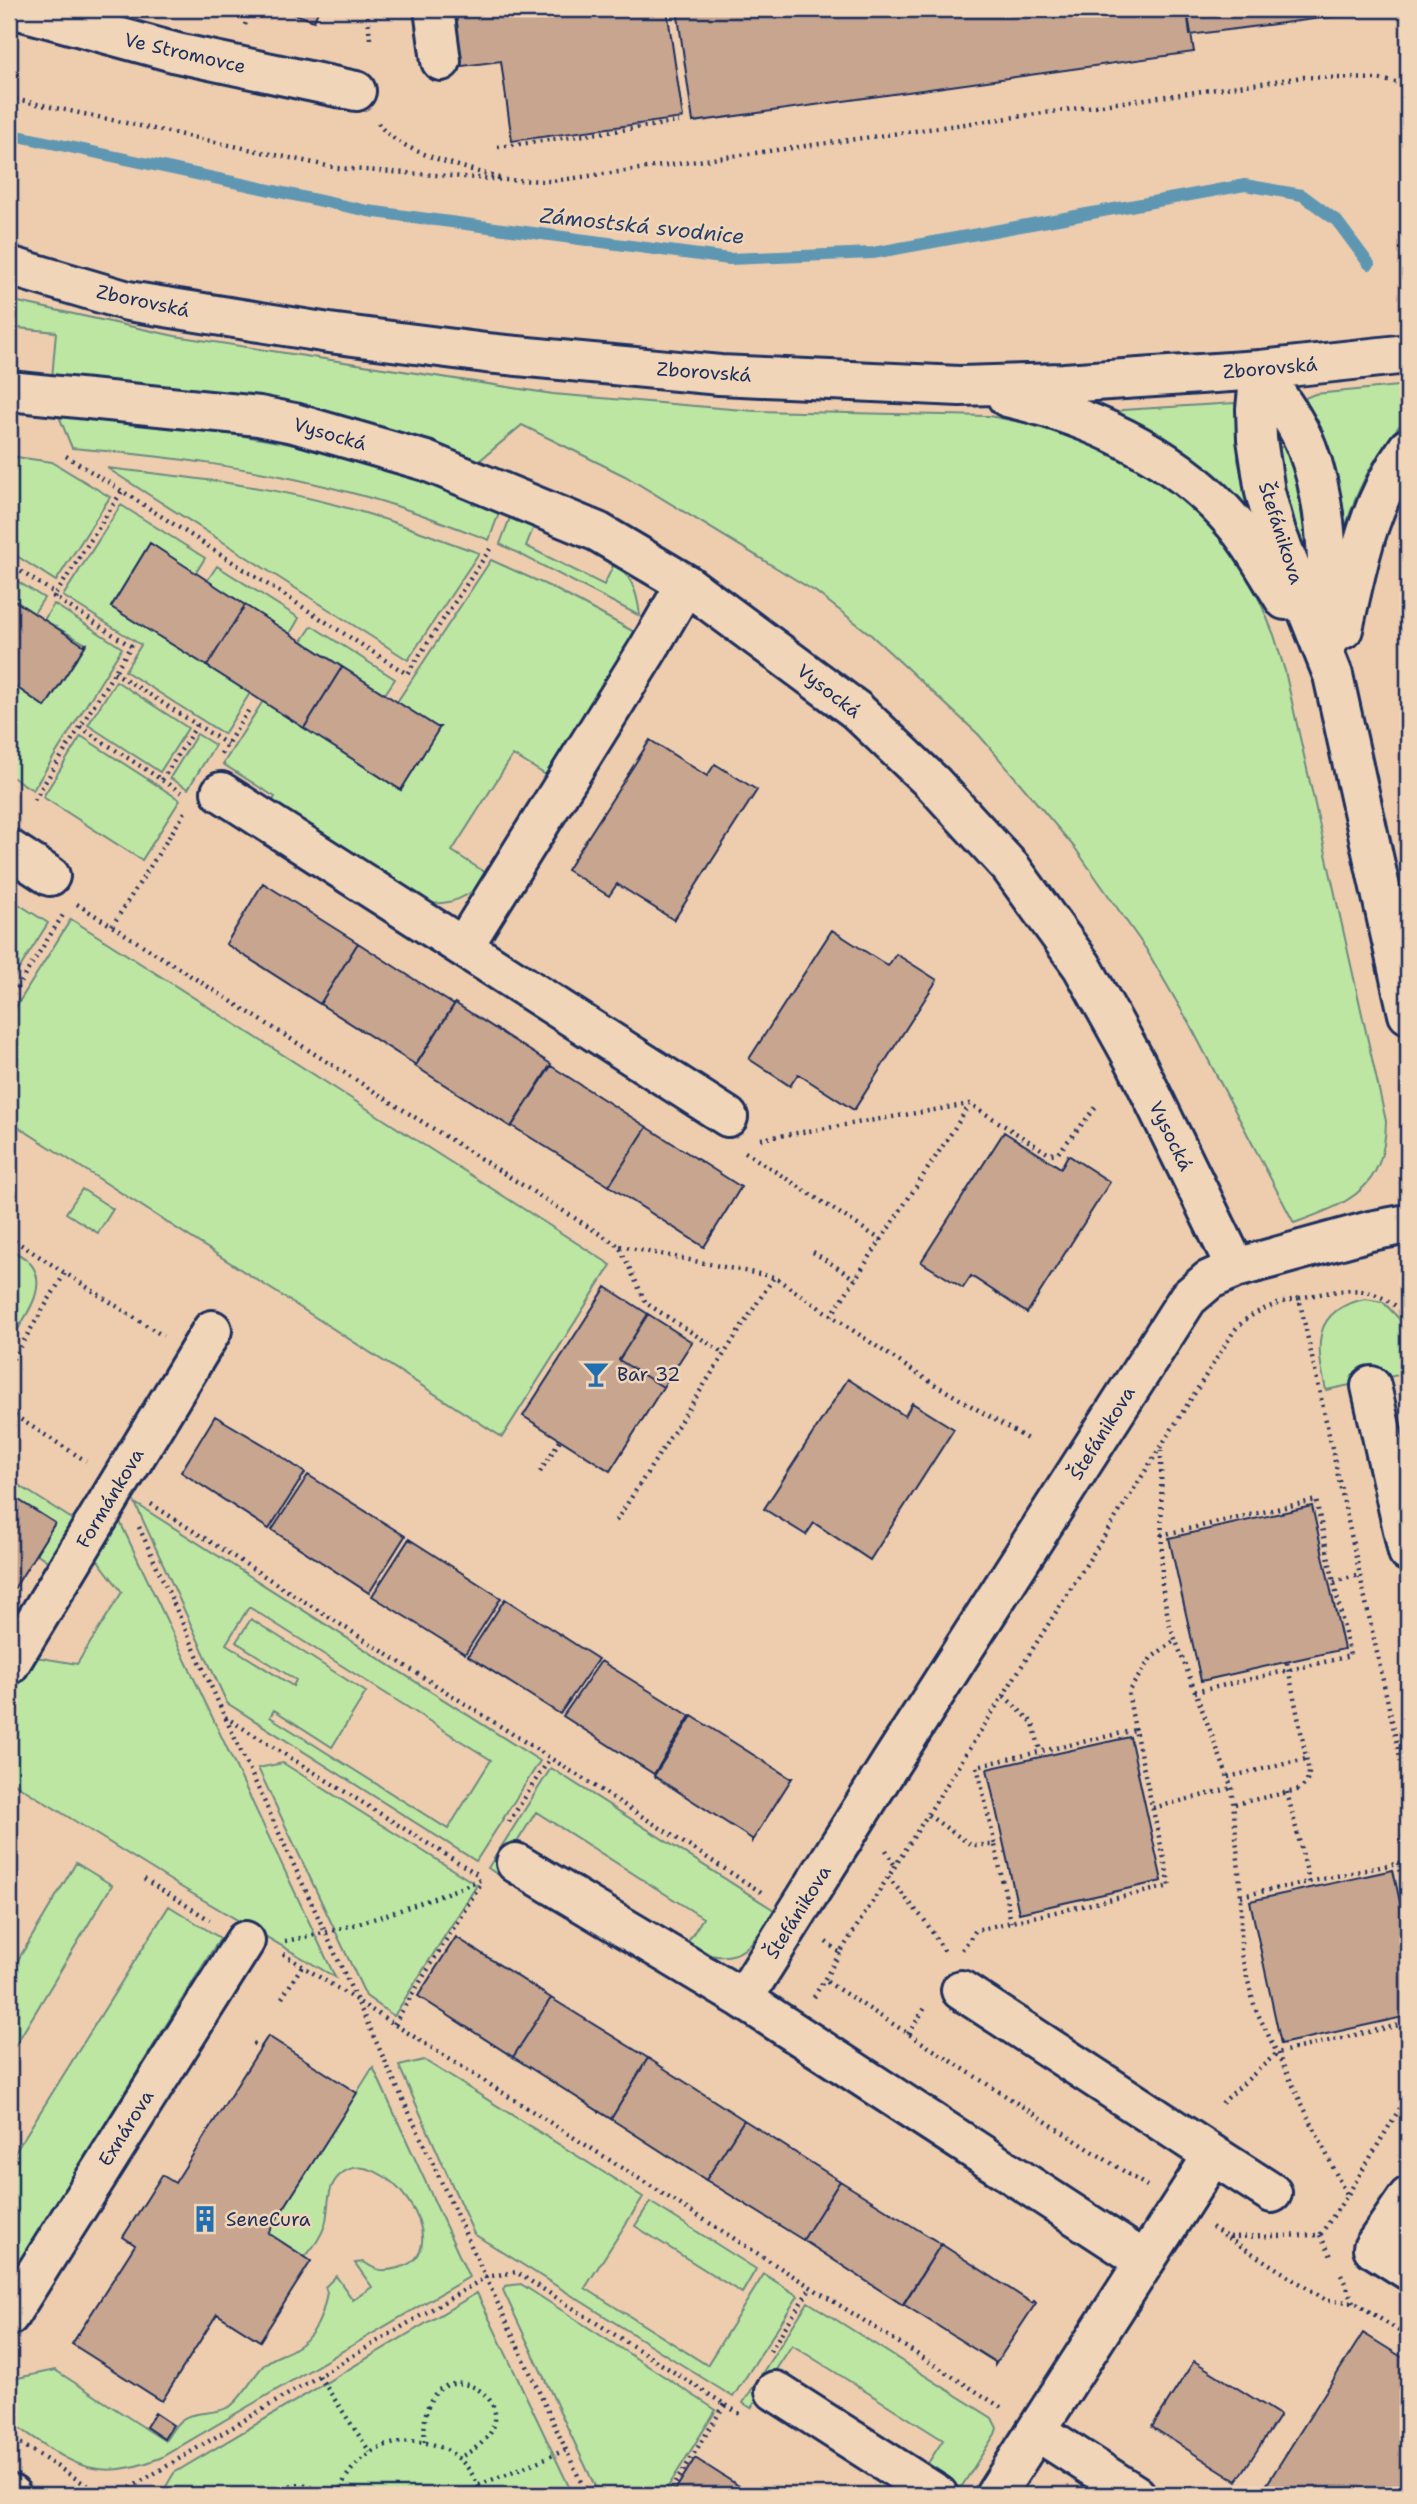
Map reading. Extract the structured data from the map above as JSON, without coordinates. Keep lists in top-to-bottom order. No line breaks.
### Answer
{"streets":{"street":["Ve Stromovce","Zborovská","Vysocká","Štefánikova","Formánkova","Exnárova"]},"crossings":[["Zborovská","Štefánikova"],["Vysocká","Štefánikova"]],"water":["Zámostská svodnice"],"places":{"bar":["Bar 32"],"building":["SeneCura"]}}
